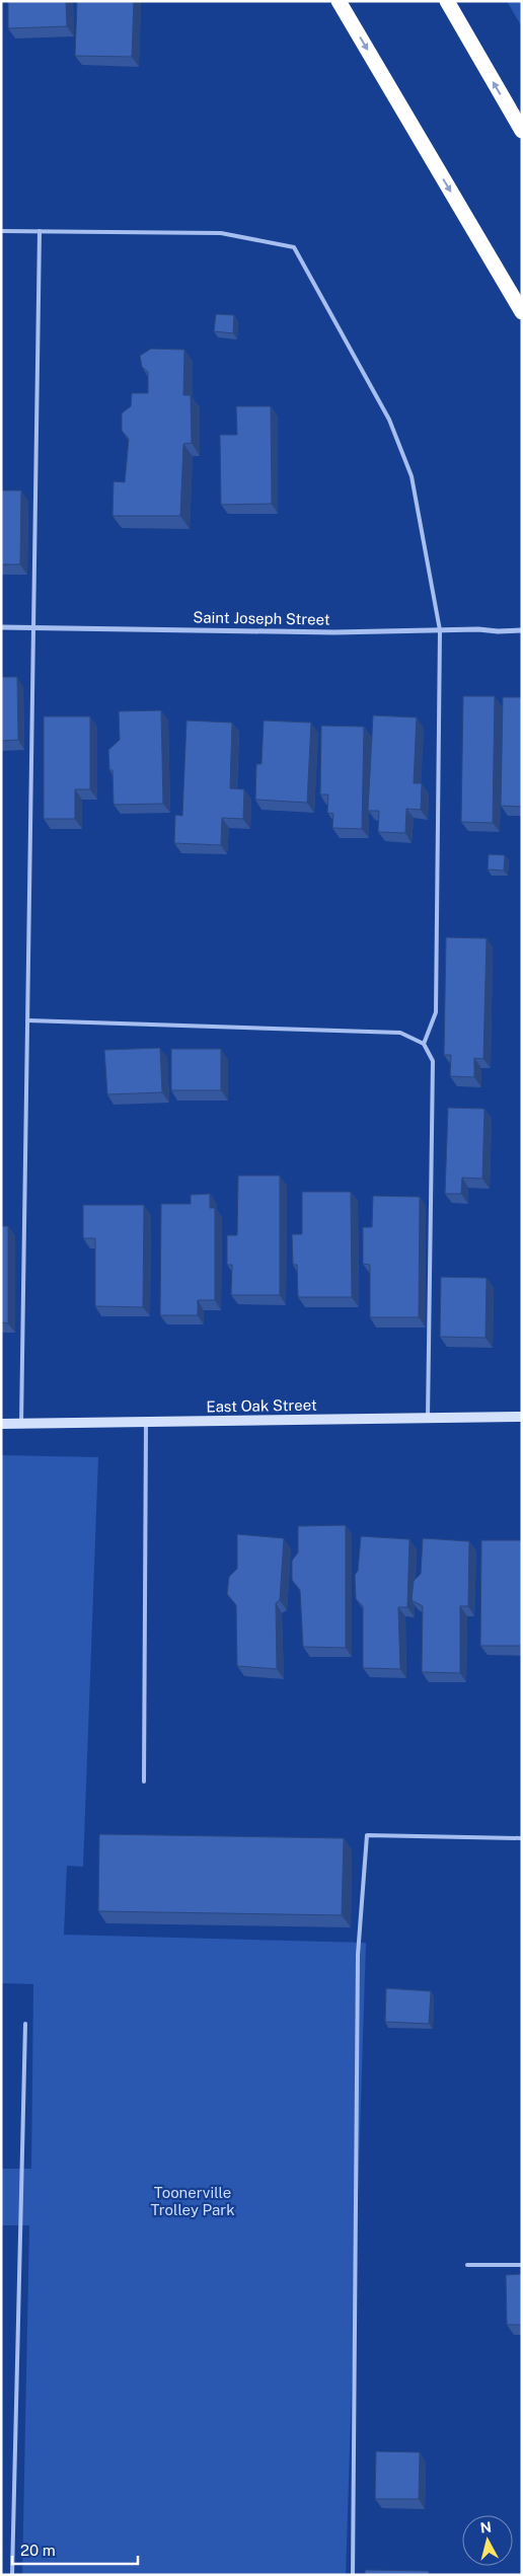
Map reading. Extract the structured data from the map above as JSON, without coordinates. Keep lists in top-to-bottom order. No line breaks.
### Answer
{"streets":{"main road":["East Oak Street"],"street":["Saint Joseph Street"]},"parks":["Toonerville Trolley Park"],"scale_bar":"20 m","north":"top"}
